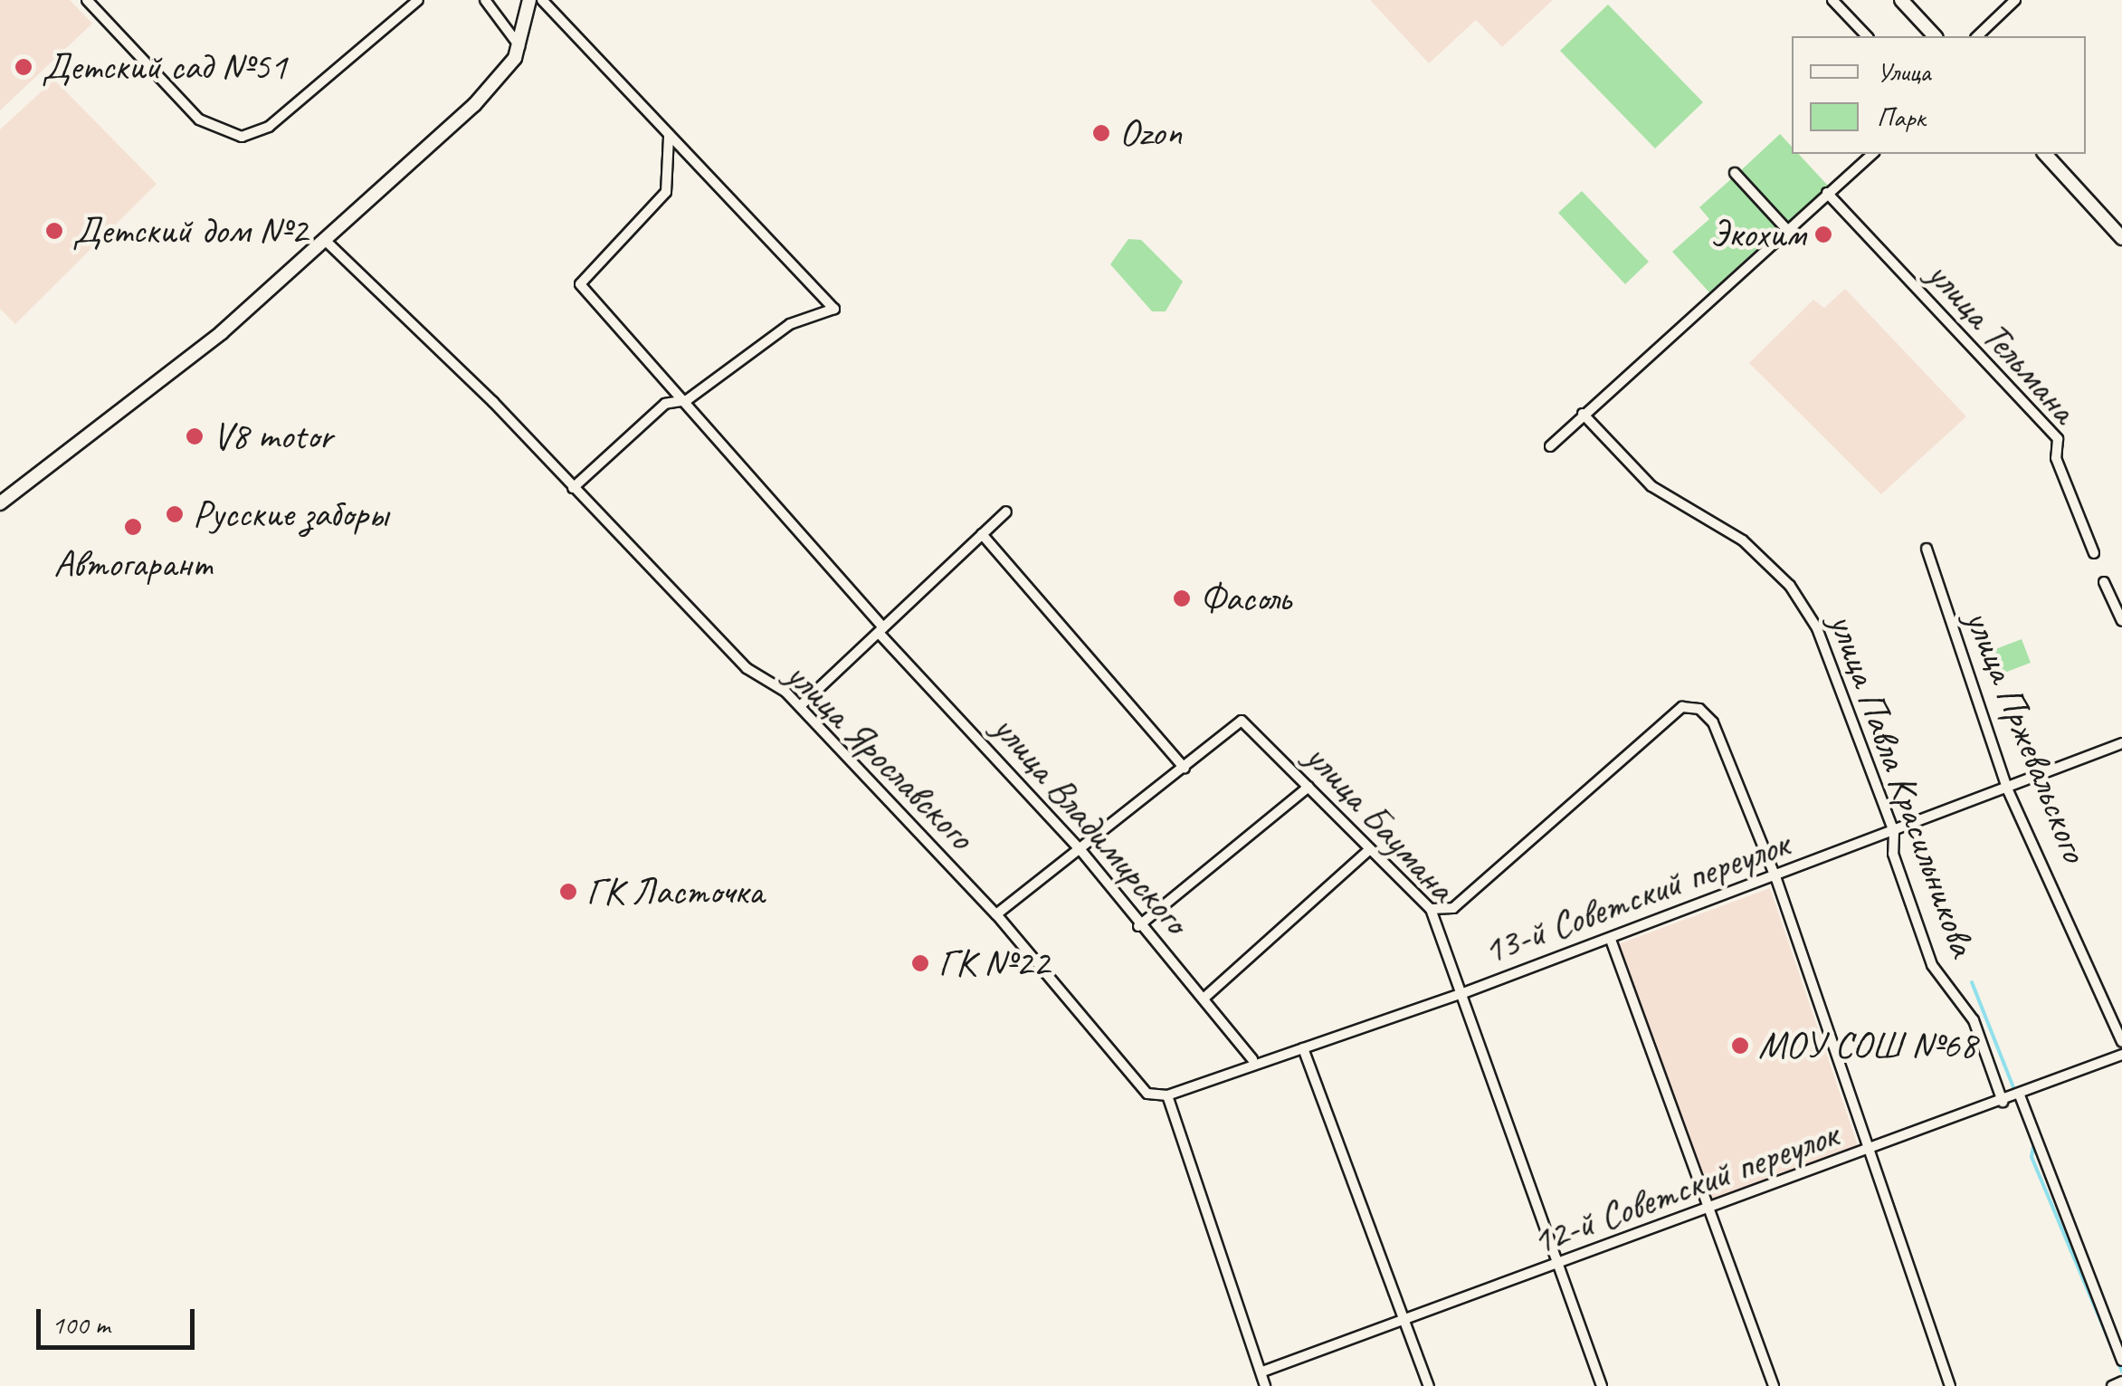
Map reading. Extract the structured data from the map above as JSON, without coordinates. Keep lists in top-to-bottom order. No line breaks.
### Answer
{"streets":{"street":["улица Тельмана","улица Пржевальского","улица Ярославского","улица Павла Красильникова","улица Баумана","улица Владимирского","13-й Советский переулок","12-й Советский переулок"]},"crossings":[["улица Пржевальского","13-й Советский переулок"],["улица Ярославского","13-й Советский переулок"],["улица Павла Красильникова","13-й Советский переулок"],["улица Павла Красильникова","12-й Советский переулок"],["улица Баумана","13-й Советский переулок"],["улица Баумана","12-й Советский переулок"],["улица Владимирского","13-й Советский переулок"]],"places":["Детский сад №51","Ozon","Детский дом №2","Экохим","V8 motor","Русские заборы","Автогарант","Фасоль","ГК Ласточка","ГК №22","МОУ СОШ №68"],"legend":["Улица","Парк"],"scale_bar":"100 m"}
